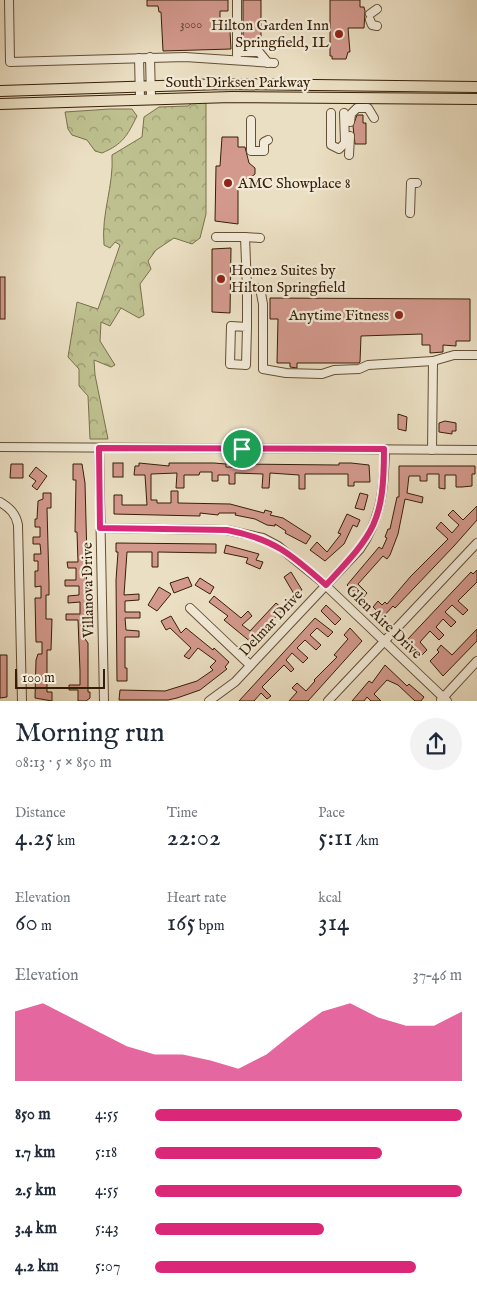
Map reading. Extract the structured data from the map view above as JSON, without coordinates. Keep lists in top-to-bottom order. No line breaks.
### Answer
{"streets":{"main road":["South Dirksen Parkway"],"street":["Villanova Drive","Glen Aire Drive","Delmar Drive"]},"crossings":[["Villanova Drive","Glen Aire Drive"],["Glen Aire Drive","Delmar Drive"]],"places":["Hilton Garden Inn Springfield, IL","AMC Showplace 8","Home2 Suites by Hilton Springfield","Anytime Fitness"],"house_numbers":["3000"],"scale_bar":"100 m","page":{"scale":"100 m","heading":["Morning run","08:13 · 5 × 850 m"],"stats":[["Distance","4.25 km"],["Time","22:02"],["Pace","5:11 /km"],["Elevation","60 m"],["Heart rate","165 bpm"],["kcal","314"]],"chart":["Elevation","37–46 m"],"list":[{"name":"850 m","note":"4:55"},{"name":"1.7 km","note":"5:18"},{"name":"2.5 km","note":"4:55"},{"name":"3.4 km","note":"5:43"},{"name":"4.2 km","note":"5:07"}]}}
